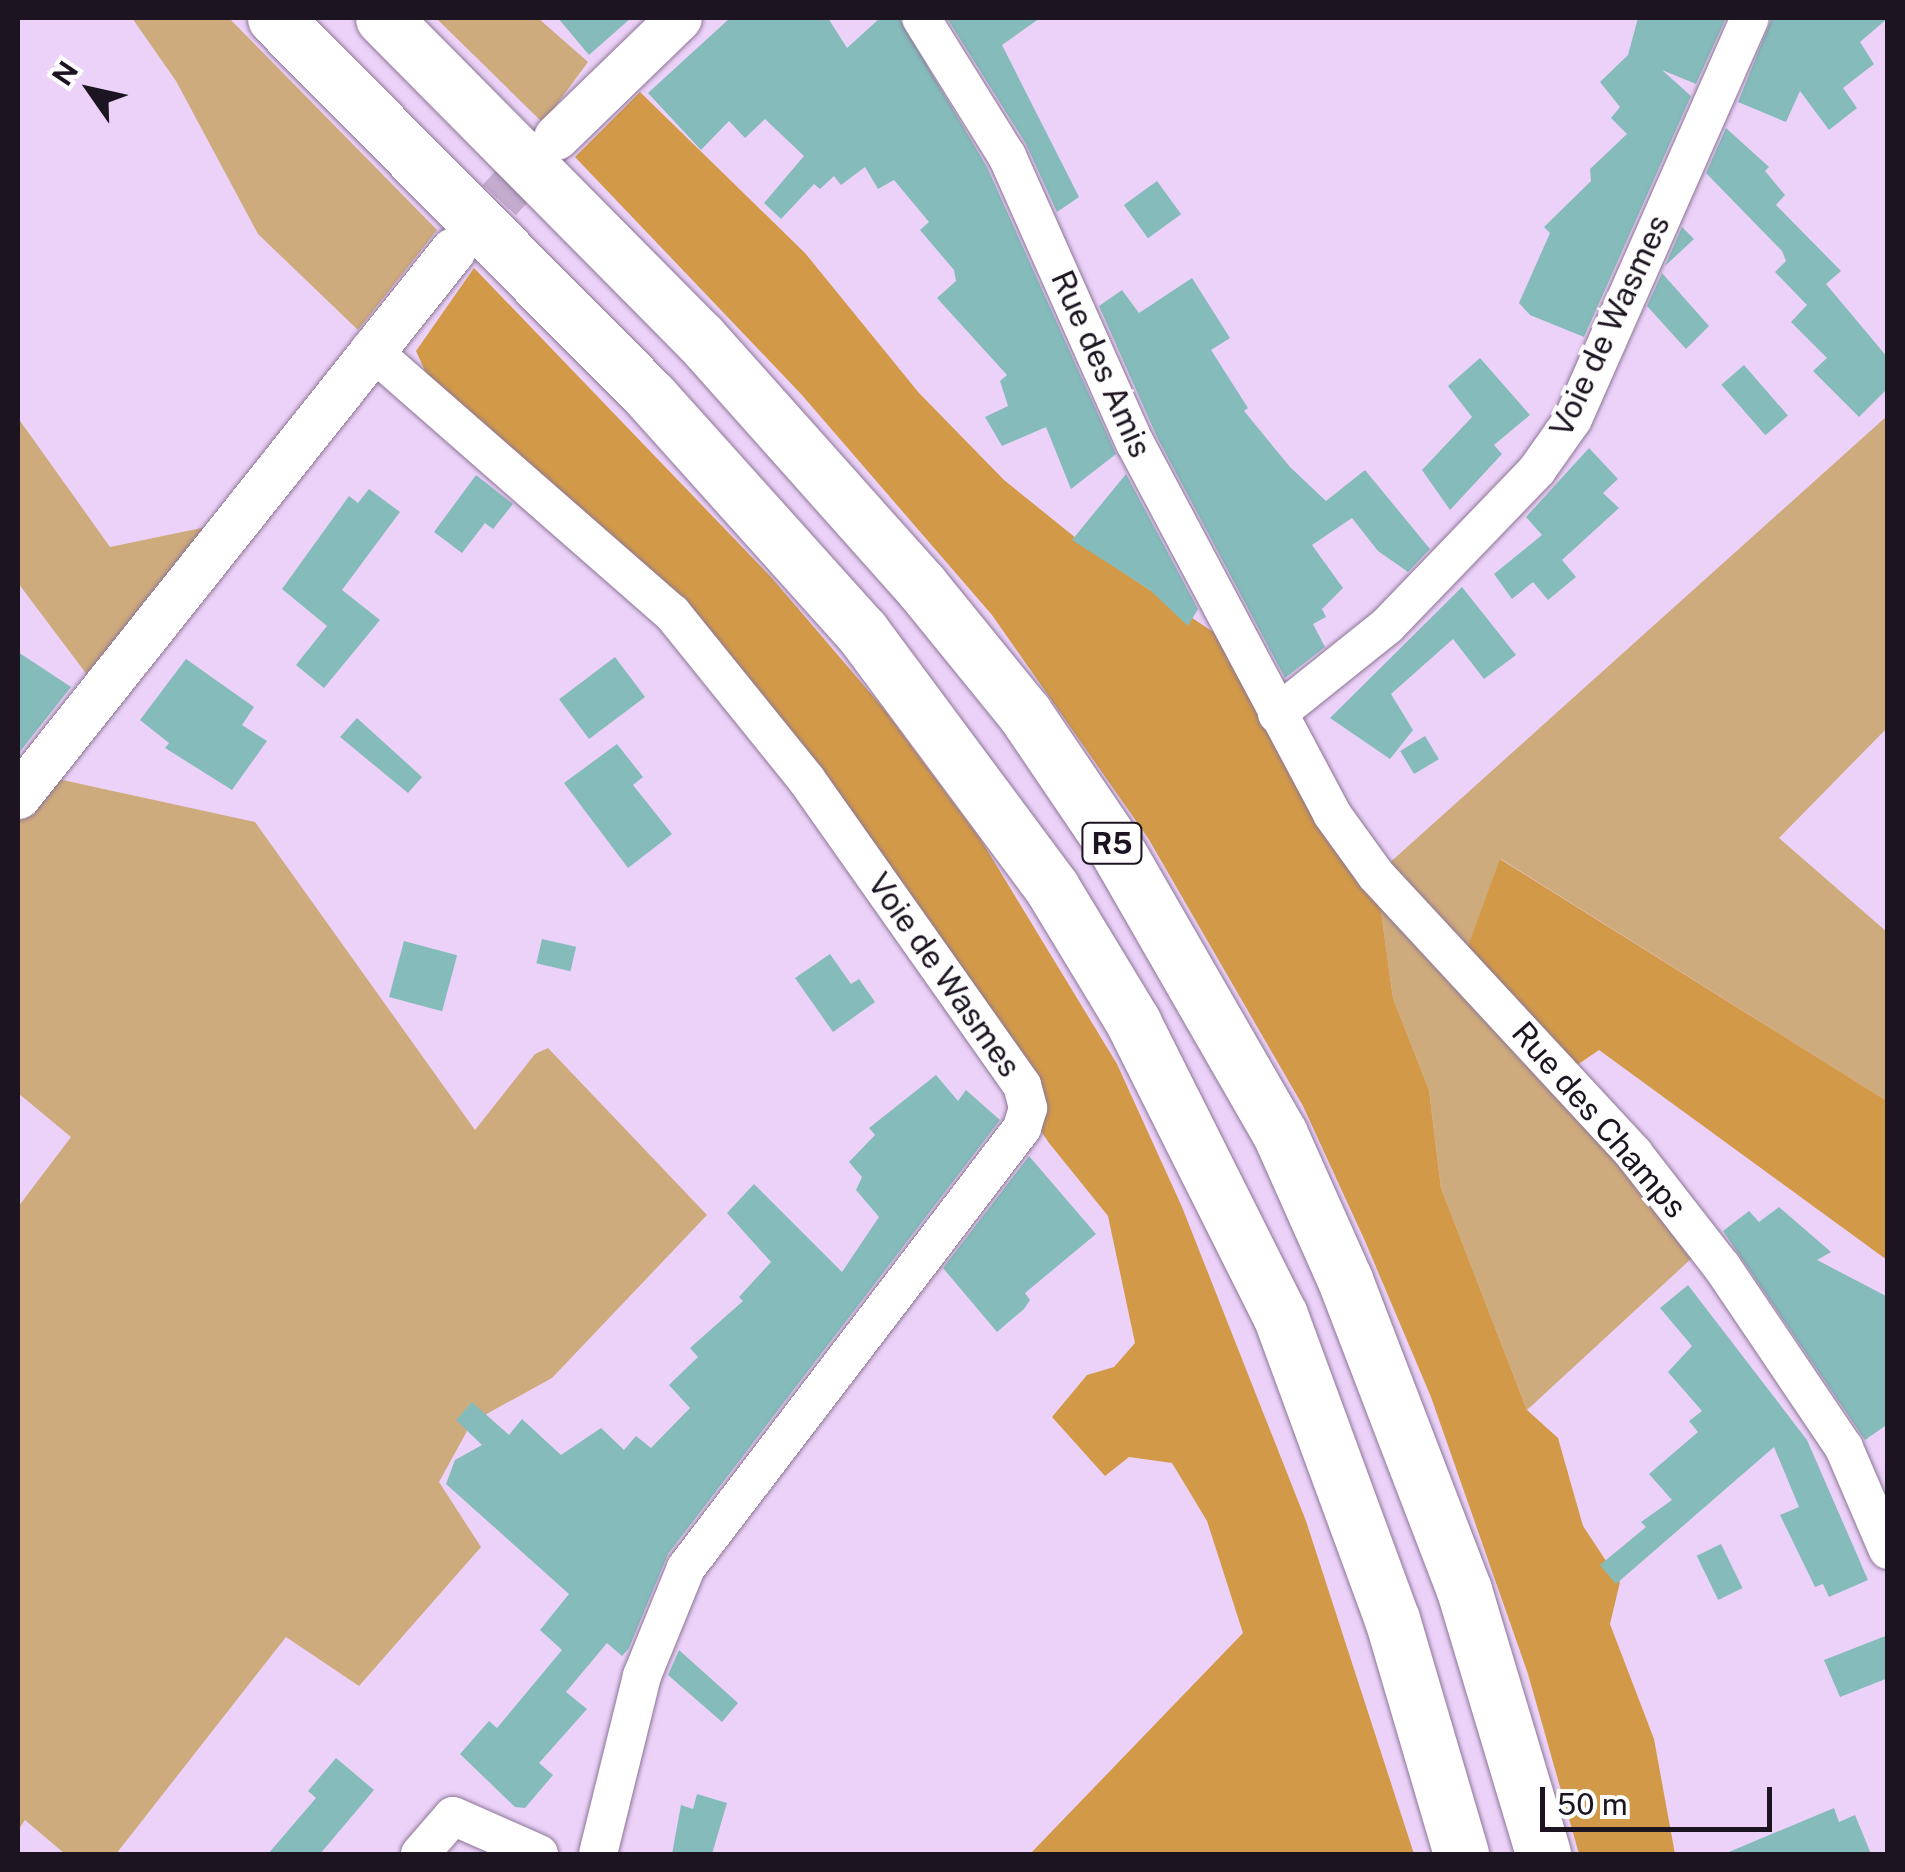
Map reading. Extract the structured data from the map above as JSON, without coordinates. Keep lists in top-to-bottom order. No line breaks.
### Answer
{"streets":{"highway":["R5"],"street":["Voie de Wasmes","Rue des Amis","Rue des Champs"]},"crossings":[["Voie de Wasmes","Rue des Amis"],["Voie de Wasmes","Rue des Champs"],["Rue des Amis","Rue des Champs"]],"scale_bar":"50 m","north":"top left"}
